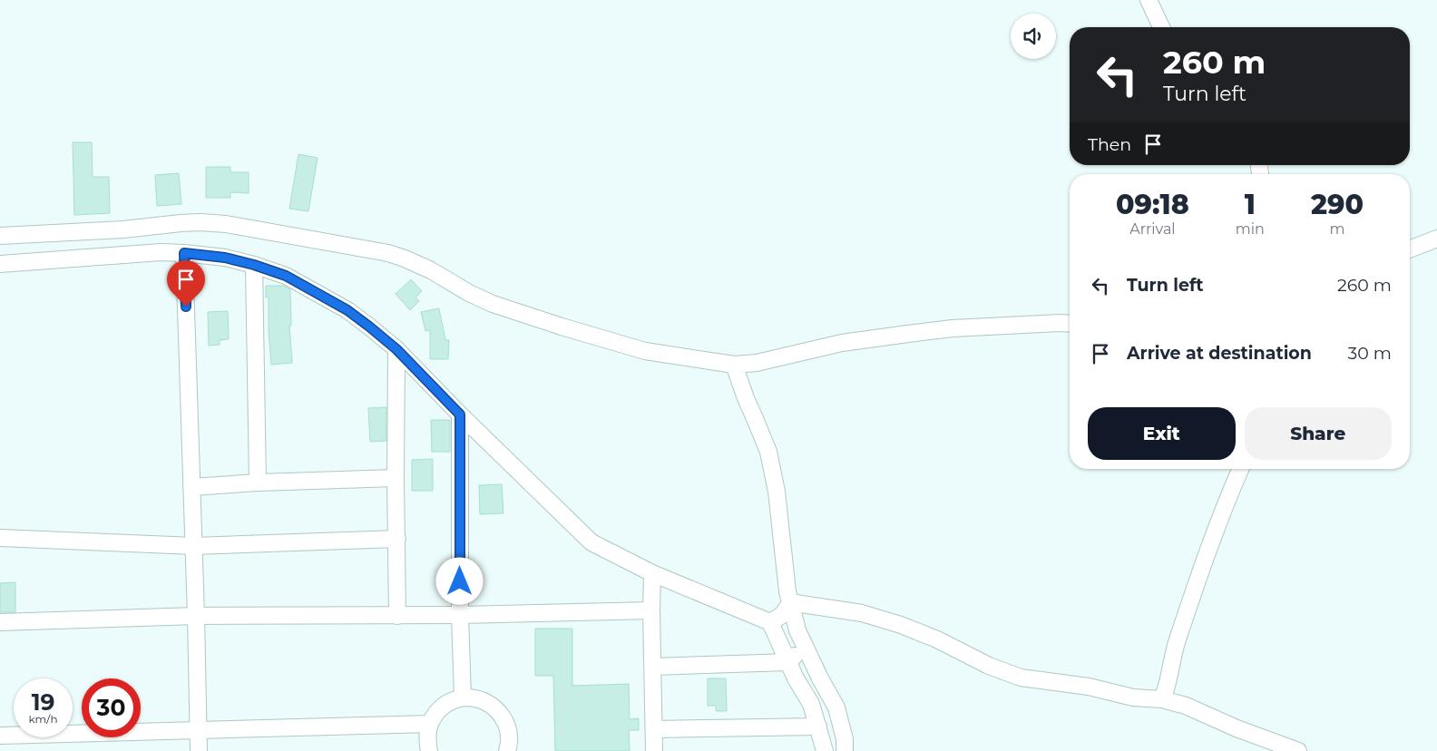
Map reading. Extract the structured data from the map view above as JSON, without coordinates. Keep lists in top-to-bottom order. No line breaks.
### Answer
{"page":{"turn":["260 m","Turn left"],"then":"Then","eta":["09:18","Arrival","1","min","290","m"],"list":[{"name":"Turn left","value":"260 m"},{"name":"Arrive at destination","value":"30 m"}],"buttons":["Exit","Share"],"speed":"19 km/h","limit":"30"}}
